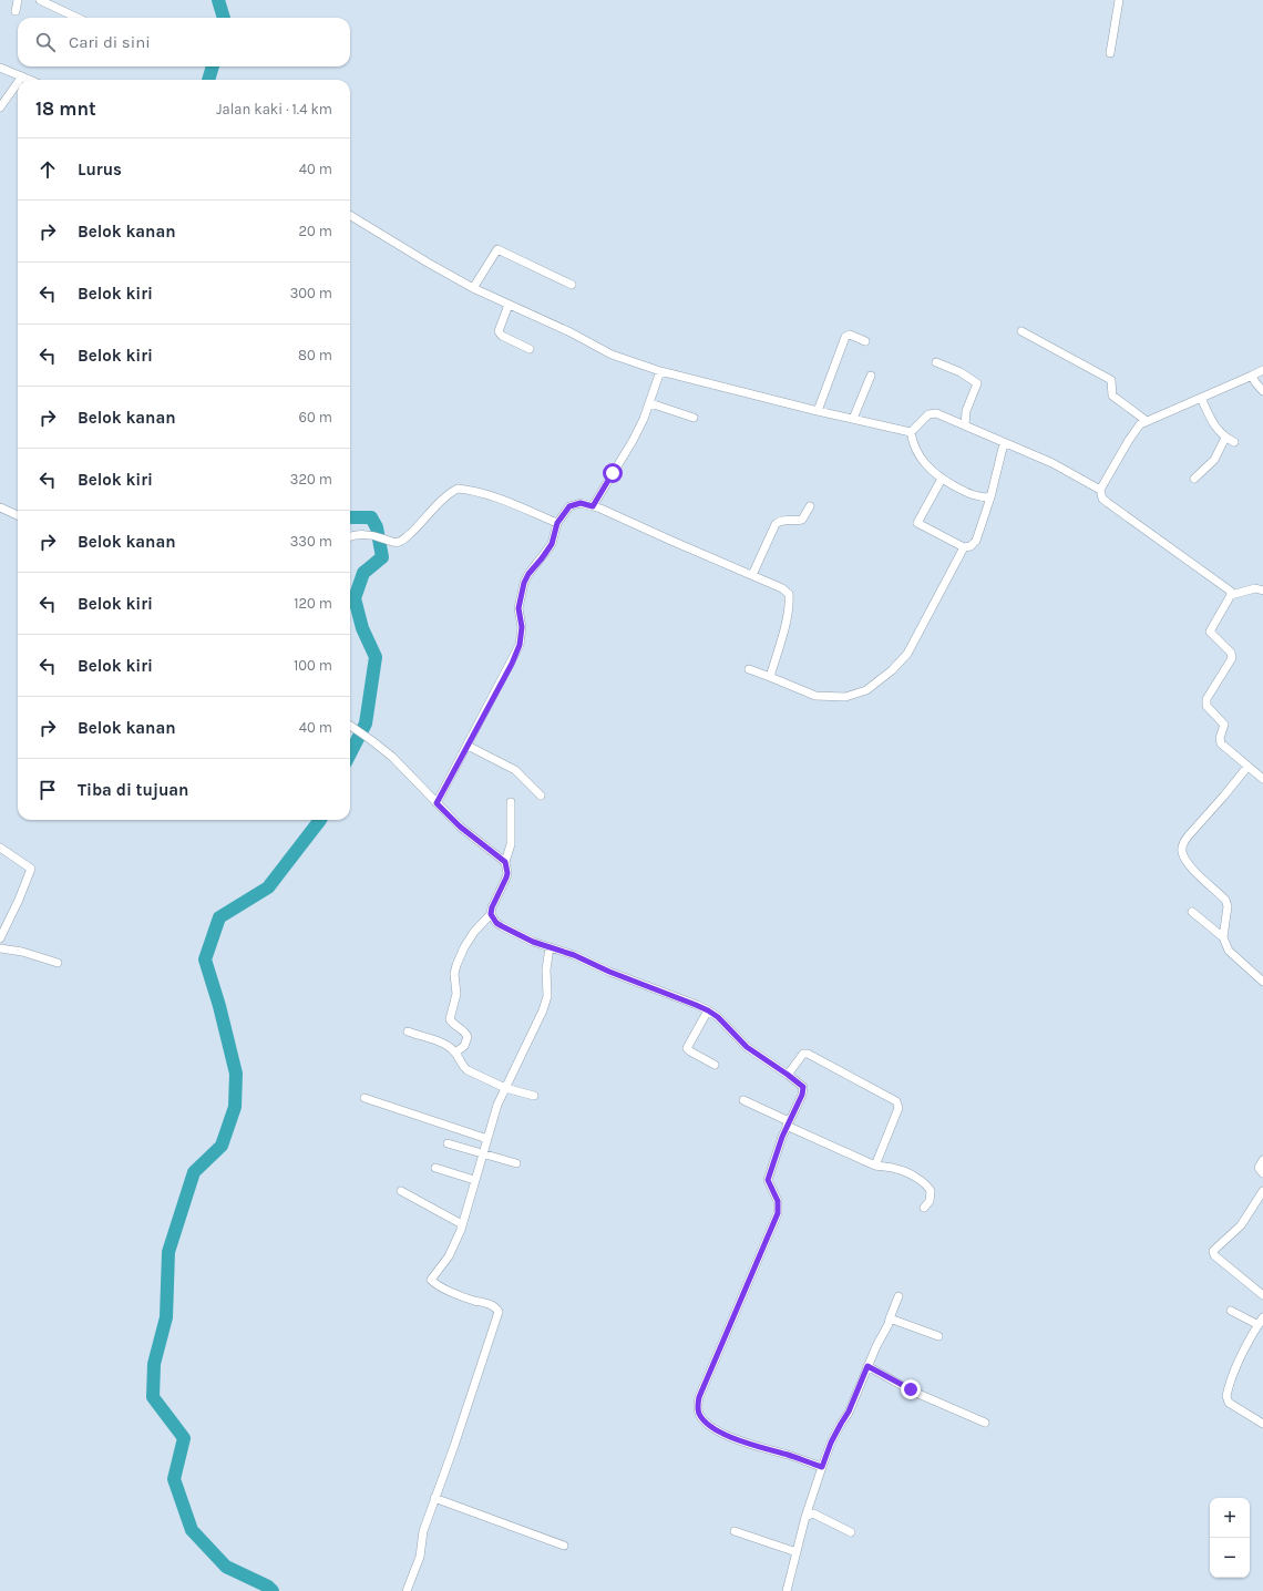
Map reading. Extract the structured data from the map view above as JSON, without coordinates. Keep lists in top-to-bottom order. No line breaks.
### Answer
{"page":{"search":"Cari di sini","heading":["18 mnt","Jalan kaki · 1.4 km"],"list":[["Lurus","40 m"],["Belok kanan","20 m"],["Belok kiri","300 m"],["Belok kiri","80 m"],["Belok kanan","60 m"],["Belok kiri","320 m"],["Belok kanan","330 m"],["Belok kiri","120 m"],["Belok kiri","100 m"],["Belok kanan","40 m"],"Tiba di tujuan"],"map_buttons":["+","−"]}}
